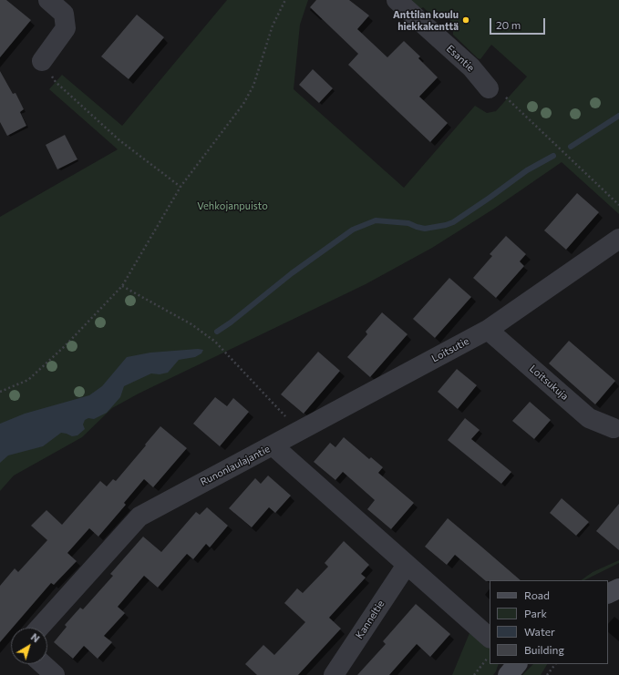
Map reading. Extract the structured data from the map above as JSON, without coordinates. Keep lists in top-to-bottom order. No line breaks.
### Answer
{"streets":{"street":["Esantie","Loitsutie","Loitsukuja","Runonlaulajantie","Kanneltie"]},"crossings":[["Loitsutie","Loitsukuja"],["Loitsutie","Runonlaulajantie"],["Runonlaulajantie","Kanneltie"]],"parks":["Vehkojanpuisto"],"places":["Anttilan koulu hiekkakenttä"],"legend":["Road","Park","Water","Building"],"scale_bar":"20 m","north":"top right"}
